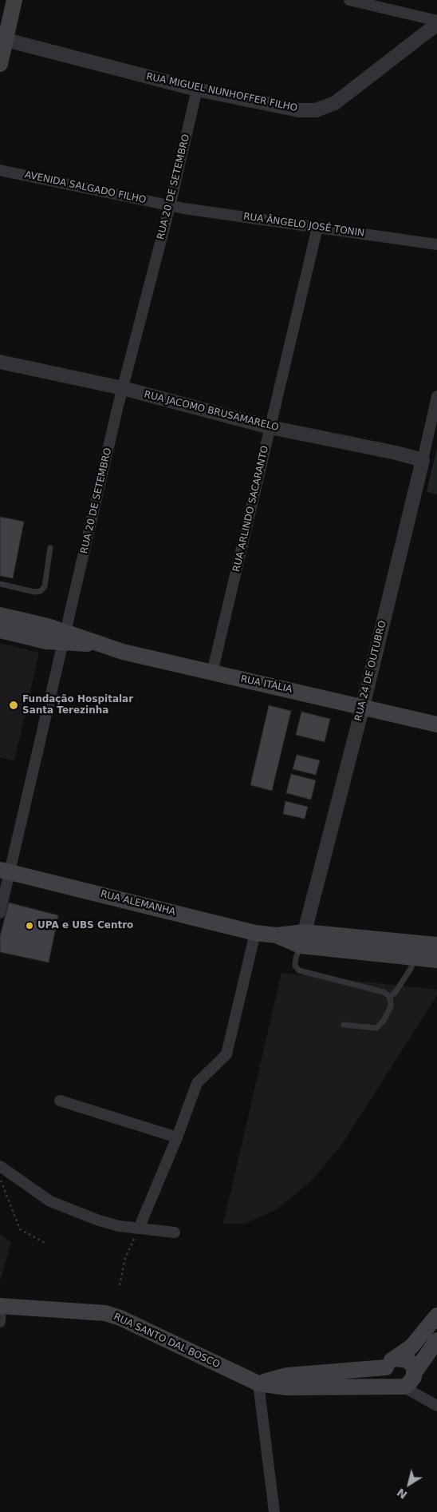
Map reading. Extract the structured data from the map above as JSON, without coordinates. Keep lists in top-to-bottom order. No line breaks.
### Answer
{"streets":{"main road":["RUA ITÁLIA","RUA ALEMANHA","RUA SANTO DAL BOSCO"],"street":["RUA MIGUEL NUNHOFFER FILHO","RUA 20 DE SETEMBRO","AVENIDA SALGADO FILHO","RUA ÂNGELO JOSÉ TONIN","RUA JACOMO BRUSAMARELO","RUA ARLINDO SACARANTO","RUA 24 DE OUTUBRO"]},"crossings":[["RUA MIGUEL NUNHOFFER FILHO","RUA 20 DE SETEMBRO"],["RUA 20 DE SETEMBRO","AVENIDA SALGADO FILHO"],["RUA 20 DE SETEMBRO","RUA ÂNGELO JOSÉ TONIN"],["RUA 20 DE SETEMBRO","RUA JACOMO BRUSAMARELO"],["RUA 20 DE SETEMBRO","RUA ITÁLIA"],["RUA 20 DE SETEMBRO","RUA ALEMANHA"],["AVENIDA SALGADO FILHO","RUA ÂNGELO JOSÉ TONIN"],["RUA ÂNGELO JOSÉ TONIN","RUA ARLINDO SACARANTO"],["RUA JACOMO BRUSAMARELO","RUA ARLINDO SACARANTO"],["RUA JACOMO BRUSAMARELO","RUA 24 DE OUTUBRO"],["RUA ARLINDO SACARANTO","RUA ITÁLIA"],["RUA 24 DE OUTUBRO","RUA ITÁLIA"],["RUA 24 DE OUTUBRO","RUA ALEMANHA"]],"places":["Fundação Hospitalar Santa Terezinha","UPA e UBS Centro"],"north":"bottom left"}
